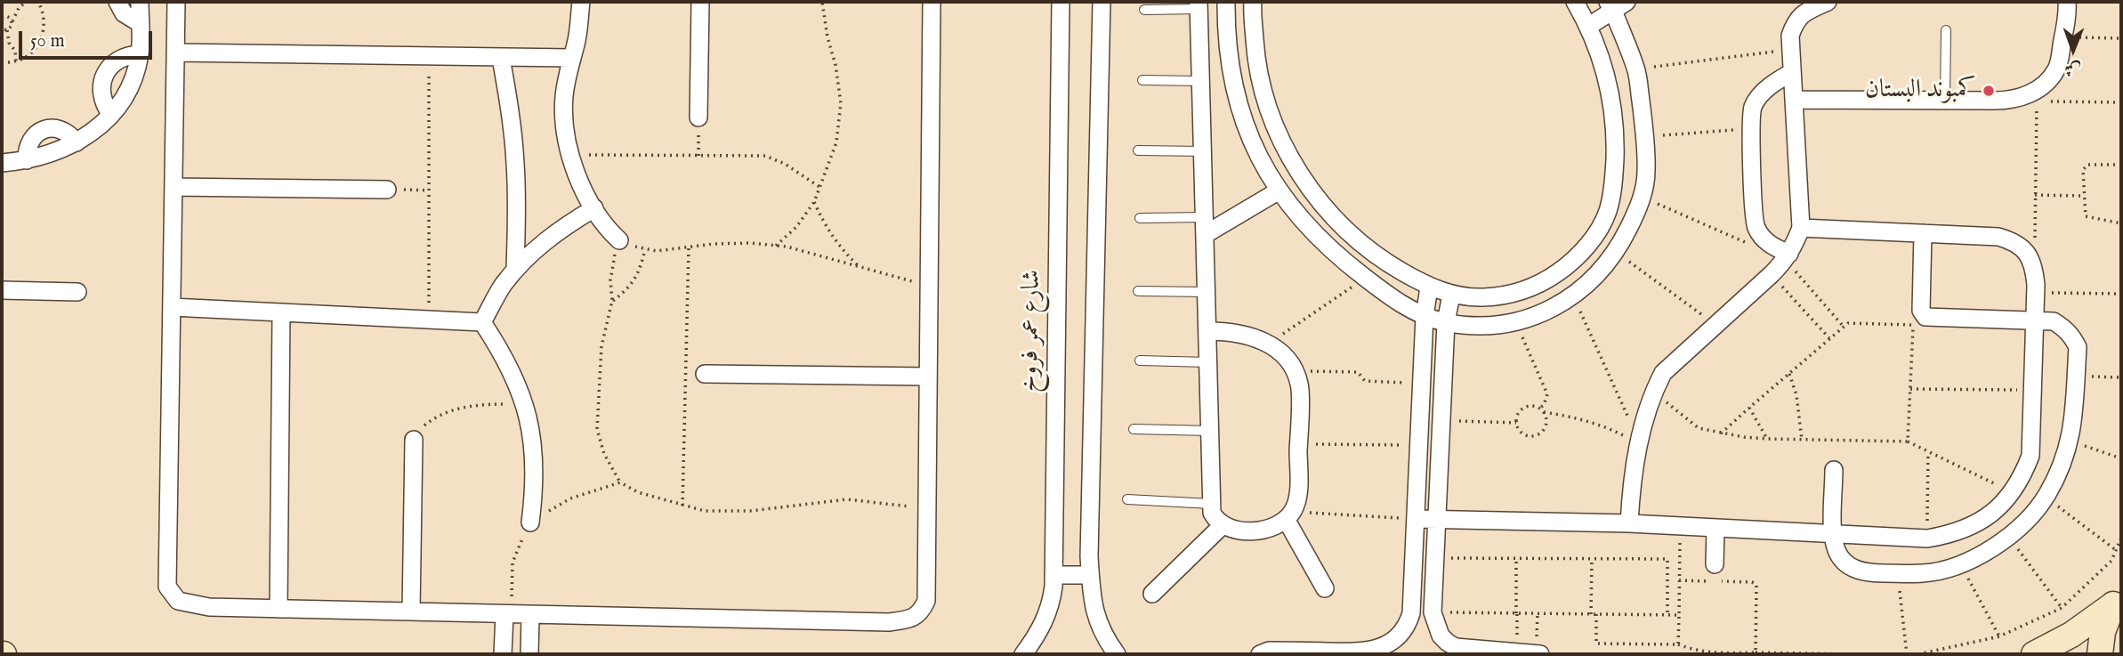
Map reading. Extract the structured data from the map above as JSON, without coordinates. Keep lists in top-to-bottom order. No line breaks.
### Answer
{"streets":{"street":["شارع عمر فروخ"]},"places":["كمبوند البستان"],"scale_bar":"50 m","north":"bottom"}
